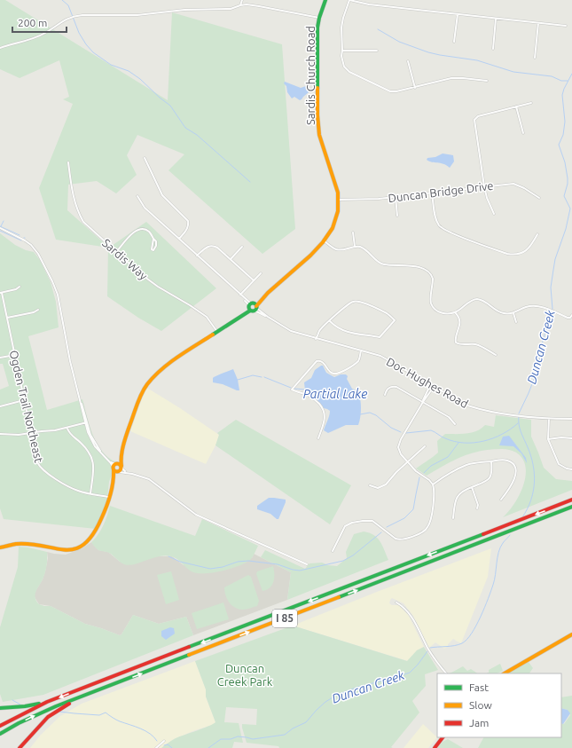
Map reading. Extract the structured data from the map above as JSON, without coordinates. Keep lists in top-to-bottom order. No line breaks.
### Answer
{"streets":{"main road":["Sardis Church Road","I 85"],"street":["Duncan Bridge Drive","Sardis Way","Doc Hughes Road","Ogden Trail Northeast"]},"crossings":[["Sardis Church Road","Duncan Bridge Drive"],["Sardis Church Road","Sardis Way"],["Sardis Church Road","Doc Hughes Road"]],"water":["Duncan Creek","Partial Lake"],"parks":["Duncan Creek Park"],"legend":["Fast","Slow","Jam"],"scale_bar":"200 m"}
